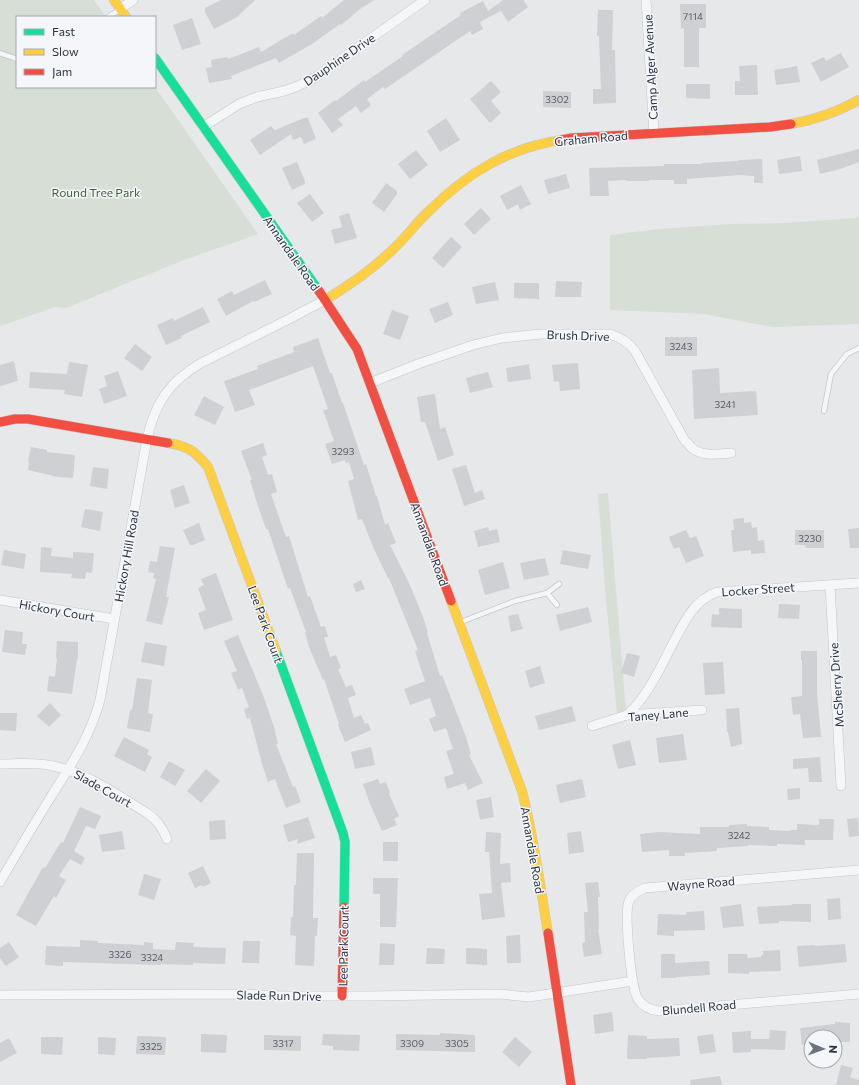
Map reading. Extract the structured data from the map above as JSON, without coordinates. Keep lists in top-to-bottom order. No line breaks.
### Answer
{"streets":{"street":["Dauphine Drive","Camp Alger Avenue","Graham Road","Annandale Road","Brush Drive","Hickory Hill Road","Locker Street","Hickory Court","Lee Park Court","McSherry Drive","Taney Lane","Slade Court","Wayne Road","Slade Run Drive","Blundell Road"]},"crossings":[["Dauphine Drive","Annandale Road"],["Camp Alger Avenue","Graham Road"],["Graham Road","Annandale Road"],["Graham Road","Hickory Hill Road"],["Annandale Road","Brush Drive"],["Annandale Road","Hickory Hill Road"],["Annandale Road","Slade Run Drive"],["Hickory Hill Road","Hickory Court"],["Hickory Hill Road","Lee Park Court"],["Hickory Hill Road","Slade Court"],["Locker Street","McSherry Drive"],["Locker Street","Taney Lane"],["Lee Park Court","Slade Run Drive"],["Wayne Road","Blundell Road"]],"parks":["Round Tree Park"],"house_numbers":["7114","3302","3243","3241","3293","3230","3242","3326","3324","3317","3309","3305","3325"],"legend":["Fast","Slow","Jam"],"north":"right"}
